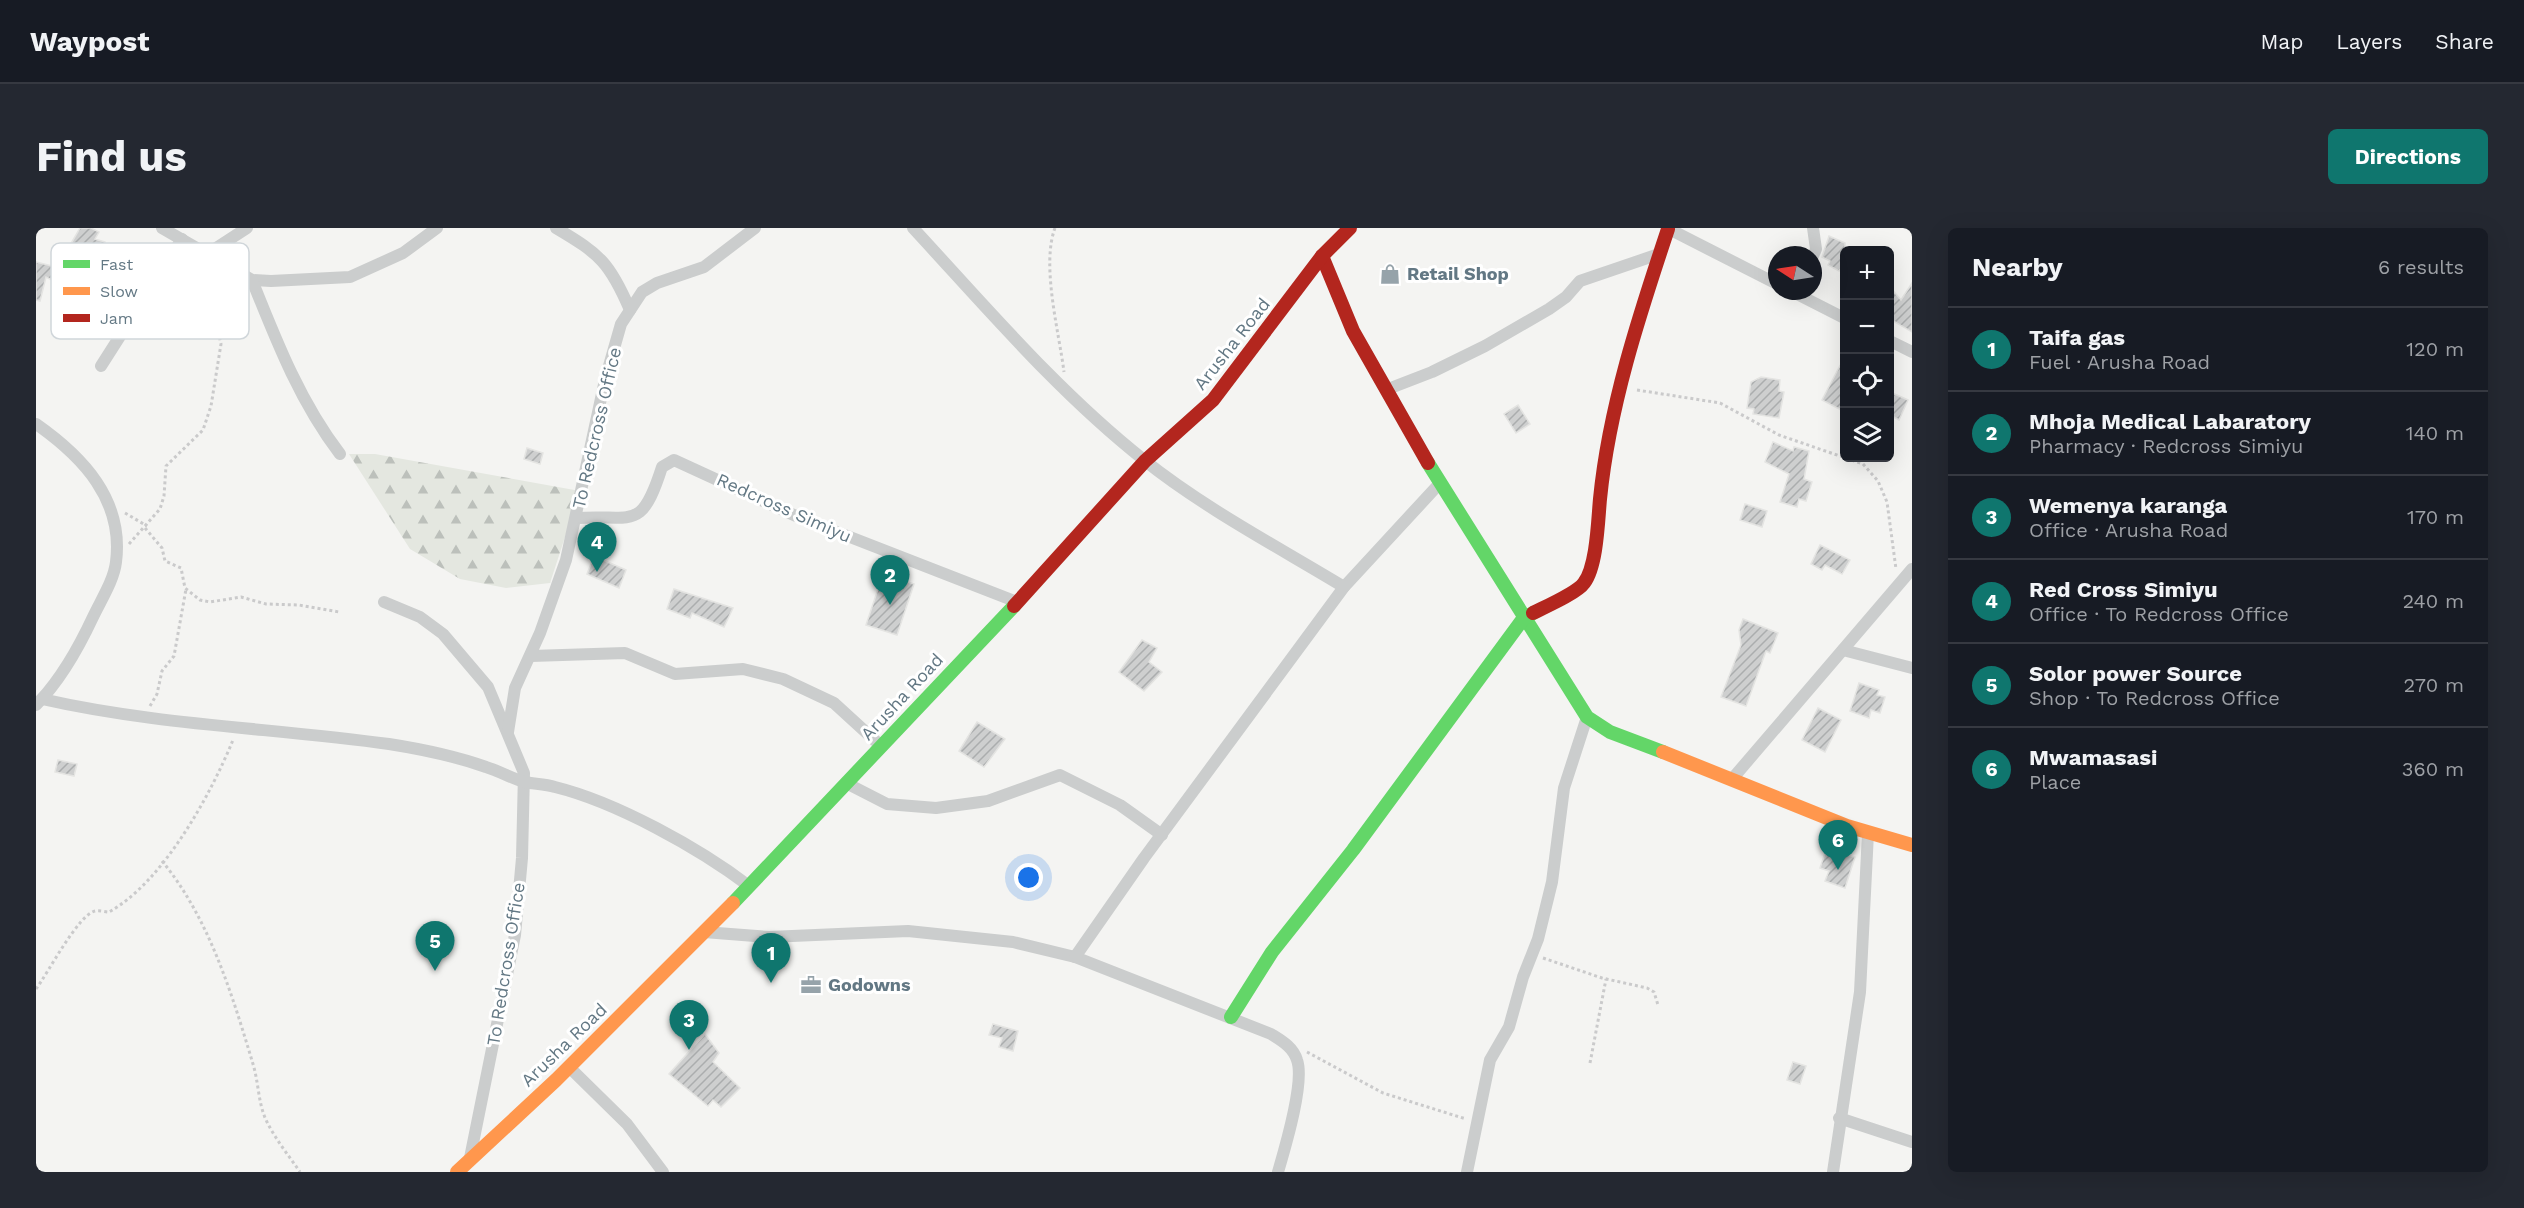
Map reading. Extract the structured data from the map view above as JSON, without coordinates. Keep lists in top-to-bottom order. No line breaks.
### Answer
{"streets":{"street":["Arusha Road","To Redcross Office","Redcross Simiyu"]},"crossings":[["Arusha Road","To Redcross Office"],["Arusha Road","Redcross Simiyu"],["To Redcross Office","Redcross Simiyu"]],"places":{"shop":["Retail Shop"],"office":["Godowns"]},"legend":["Fast","Slow","Jam"],"north":"left","page":{"header":"Waypost","nav":["Map","Layers","Share"],"buttons":"Directions","title":"Find us","heading":["Nearby","6 results"],"map_buttons":["+","−"],"list":[{"mark":"1","name":"Taifa gas","note":"Fuel · Arusha Road","value":"120 m"},{"mark":"2","name":"Mhoja Medical Labaratory","note":"Pharmacy · Redcross Simiyu","value":"140 m"},{"mark":"3","name":"Wemenya karanga","note":"Office · Arusha Road","value":"170 m"},{"mark":"4","name":"Red Cross Simiyu","note":"Office · To Redcross Office","value":"240 m"},{"mark":"5","name":"Solor power Source","note":"Shop · To Redcross Office","value":"270 m"},{"mark":"6","name":"Mwamasasi","note":"Place","value":"360 m"}],"pins":["4","2","6","5","1","3"]}}
